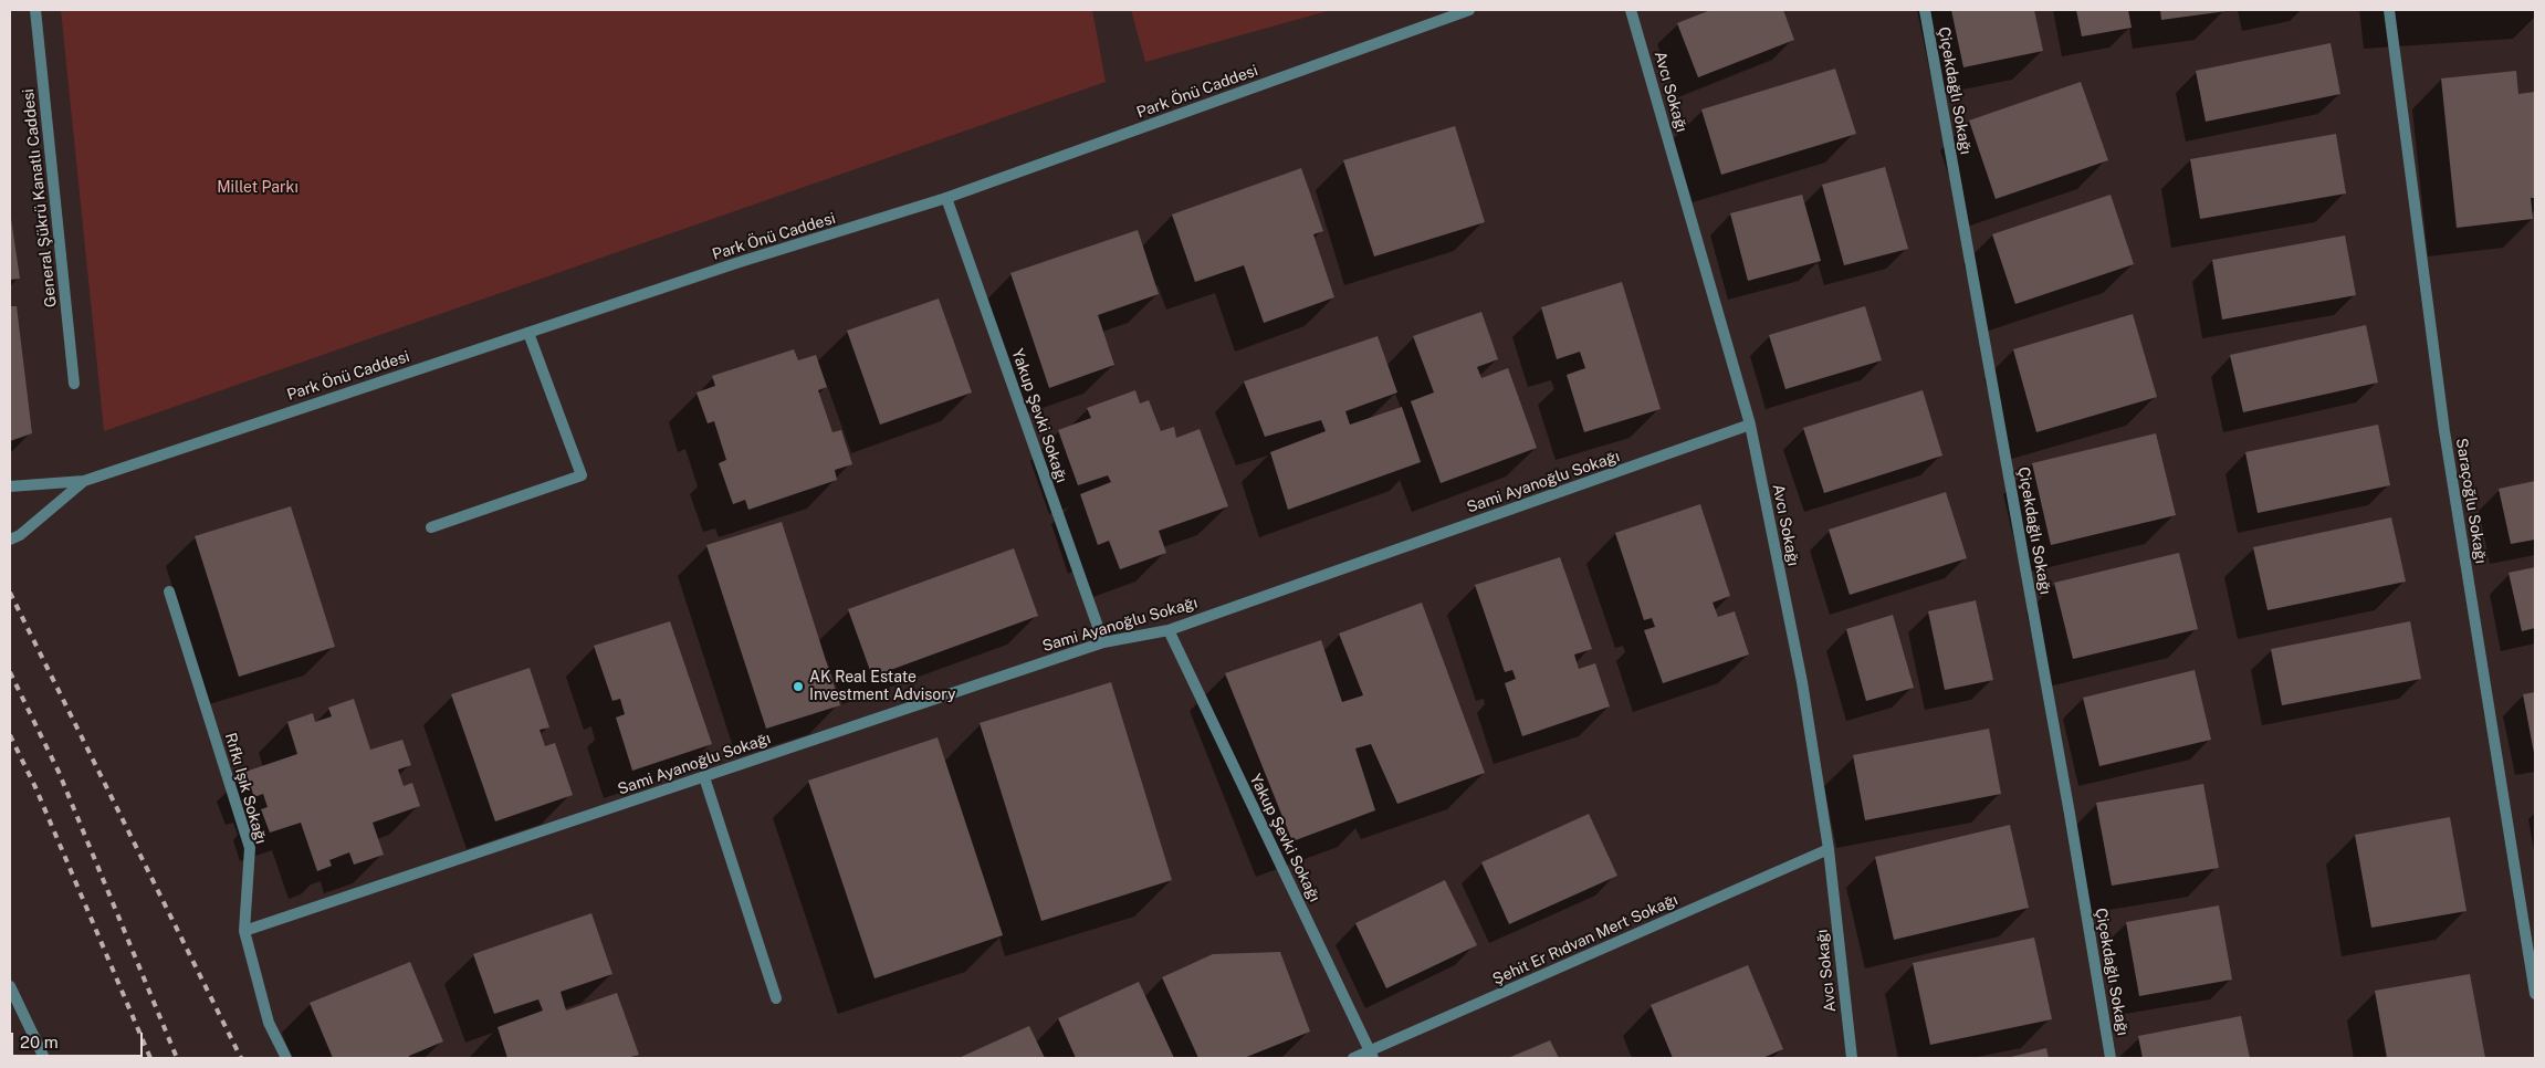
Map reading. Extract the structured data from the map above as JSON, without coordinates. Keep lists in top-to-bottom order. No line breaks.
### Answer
{"streets":{"street":["Çiçekdağlı Sokağı","Park Önü Caddesi","Avcı Sokağı","General Şükrü Kanatlı Caddesi","Yakup Şevki Sokağı","Sami Ayanoğlu Sokağı","Saraçoğlu Sokağı","Rıfkı Işık Sokağı","Şehit Er Rıdvan Mert Sokağı"]},"crossings":[["Park Önü Caddesi","Yakup Şevki Sokağı"],["Avcı Sokağı","Sami Ayanoğlu Sokağı"],["Avcı Sokağı","Şehit Er Rıdvan Mert Sokağı"],["Yakup Şevki Sokağı","Sami Ayanoğlu Sokağı"],["Yakup Şevki Sokağı","Şehit Er Rıdvan Mert Sokağı"],["Sami Ayanoğlu Sokağı","Rıfkı Işık Sokağı"]],"parks":["Millet Parkı"],"places":["AK Real Estate Investment Advisory"],"scale_bar":"20 m"}
